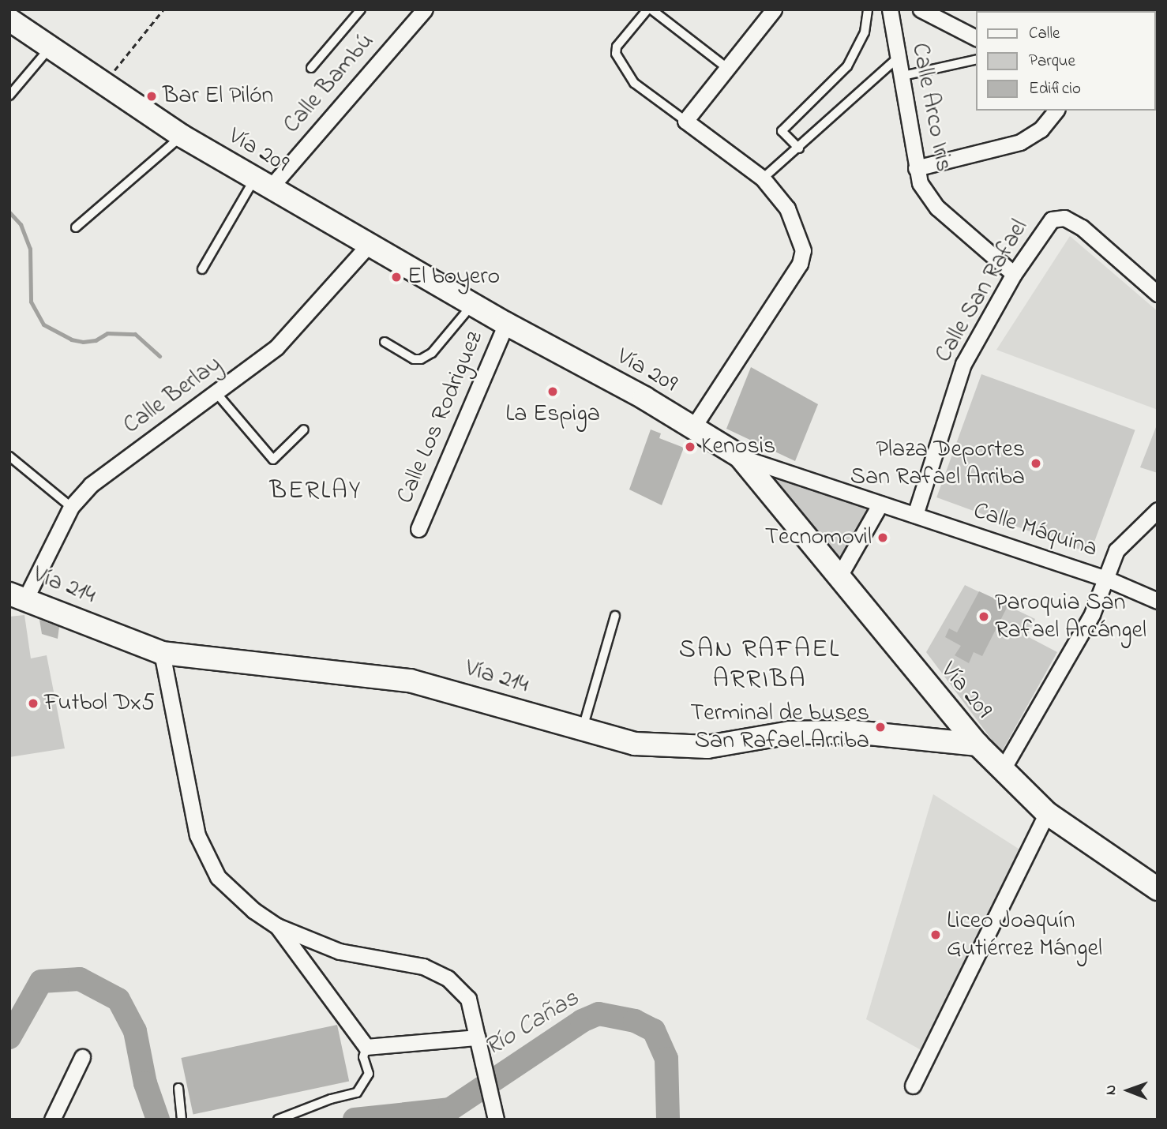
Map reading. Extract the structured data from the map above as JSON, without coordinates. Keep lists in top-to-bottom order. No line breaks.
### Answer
{"streets":{"main road":["Vía 209","Vía 214"],"street":["Calle Bambú","Calle Arco Iris","Calle San Rafael","Calle Berlay","Calle Los Rodriguez","Calle Máquina"]},"crossings":[["Calle Bambú","Vía 209"],["Calle Arco Iris","Calle San Rafael"],["Vía 209","Calle Berlay"],["Vía 209","Calle Los Rodriguez"],["Vía 209","Calle Máquina"],["Vía 209","Vía 214"],["Calle San Rafael","Calle Máquina"],["Calle Berlay","Vía 214"]],"districts":["BERLAY","SAN RAFAEL ARRIBA"],"water":["Río Cañas"],"places":["Bar El Pilón","El boyero","La Espiga","Kenosis","Plaza Deportes San Rafael Arriba","Tecnomovil","Paroquia San Rafael Arcángel","Futbol Dx5","Terminal de buses San Rafael Arriba","Liceo Joaquín Gutiérrez Mángel"],"legend":["Calle","Parque","Edificio"],"north":"left"}
